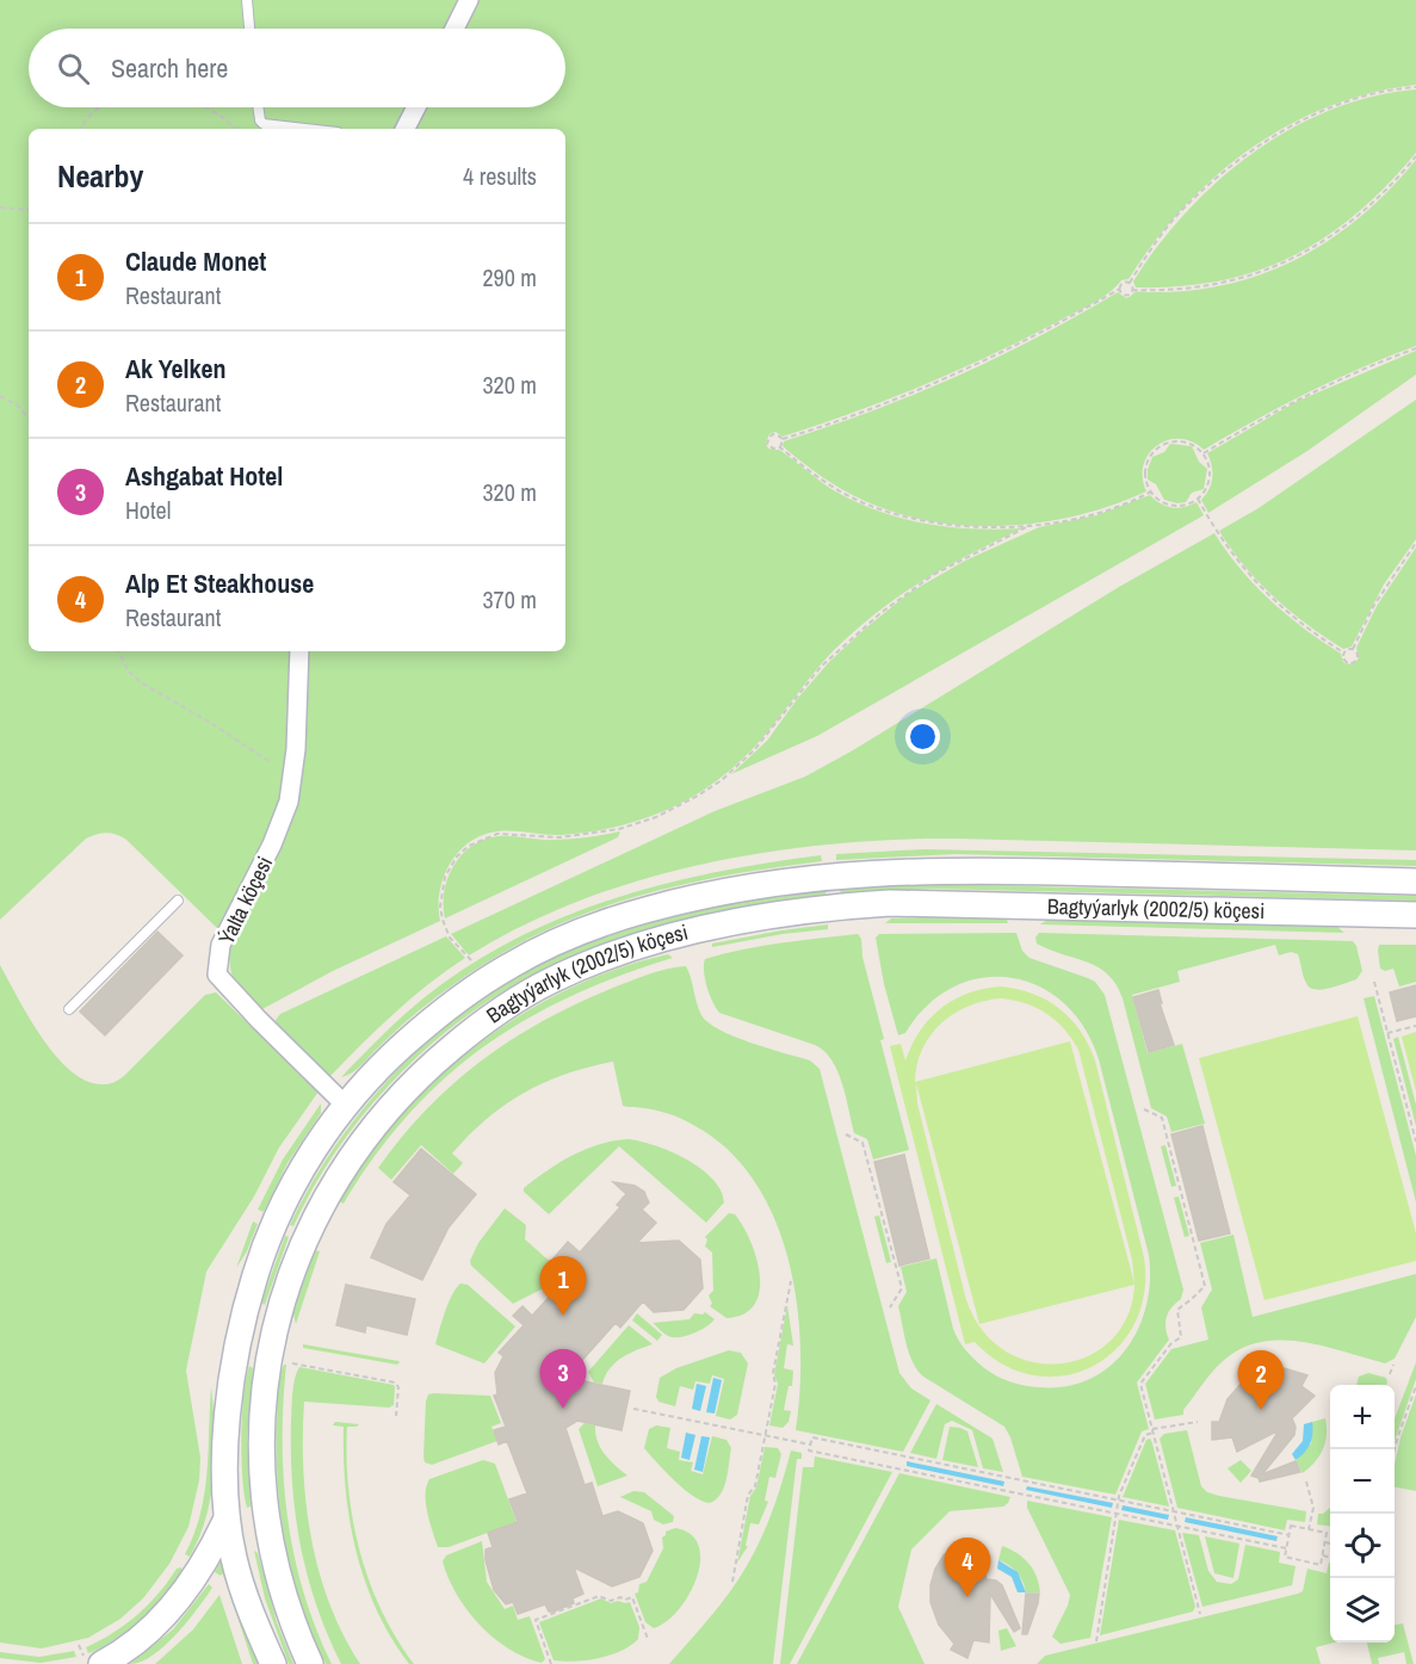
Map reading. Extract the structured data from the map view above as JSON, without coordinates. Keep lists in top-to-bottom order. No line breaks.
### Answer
{"streets":{"street":["Ýalta köçesi","Bagtyýarlyk (2002/5) köçesi"]},"crossings":[["Ýalta köçesi","Bagtyýarlyk (2002/5) köçesi"]],"page":{"search":"Search here","heading":["Nearby","4 results"],"list":[{"mark":"1","name":"Claude Monet","note":"Restaurant","value":"290 m"},{"mark":"2","name":"Ak Yelken","note":"Restaurant","value":"320 m"},{"mark":"3","name":"Ashgabat Hotel","note":"Hotel","value":"320 m"},{"mark":"4","name":"Alp Et Steakhouse","note":"Restaurant","value":"370 m"}],"pins":["1","3","2","4"],"map_buttons":["+","−"]}}
